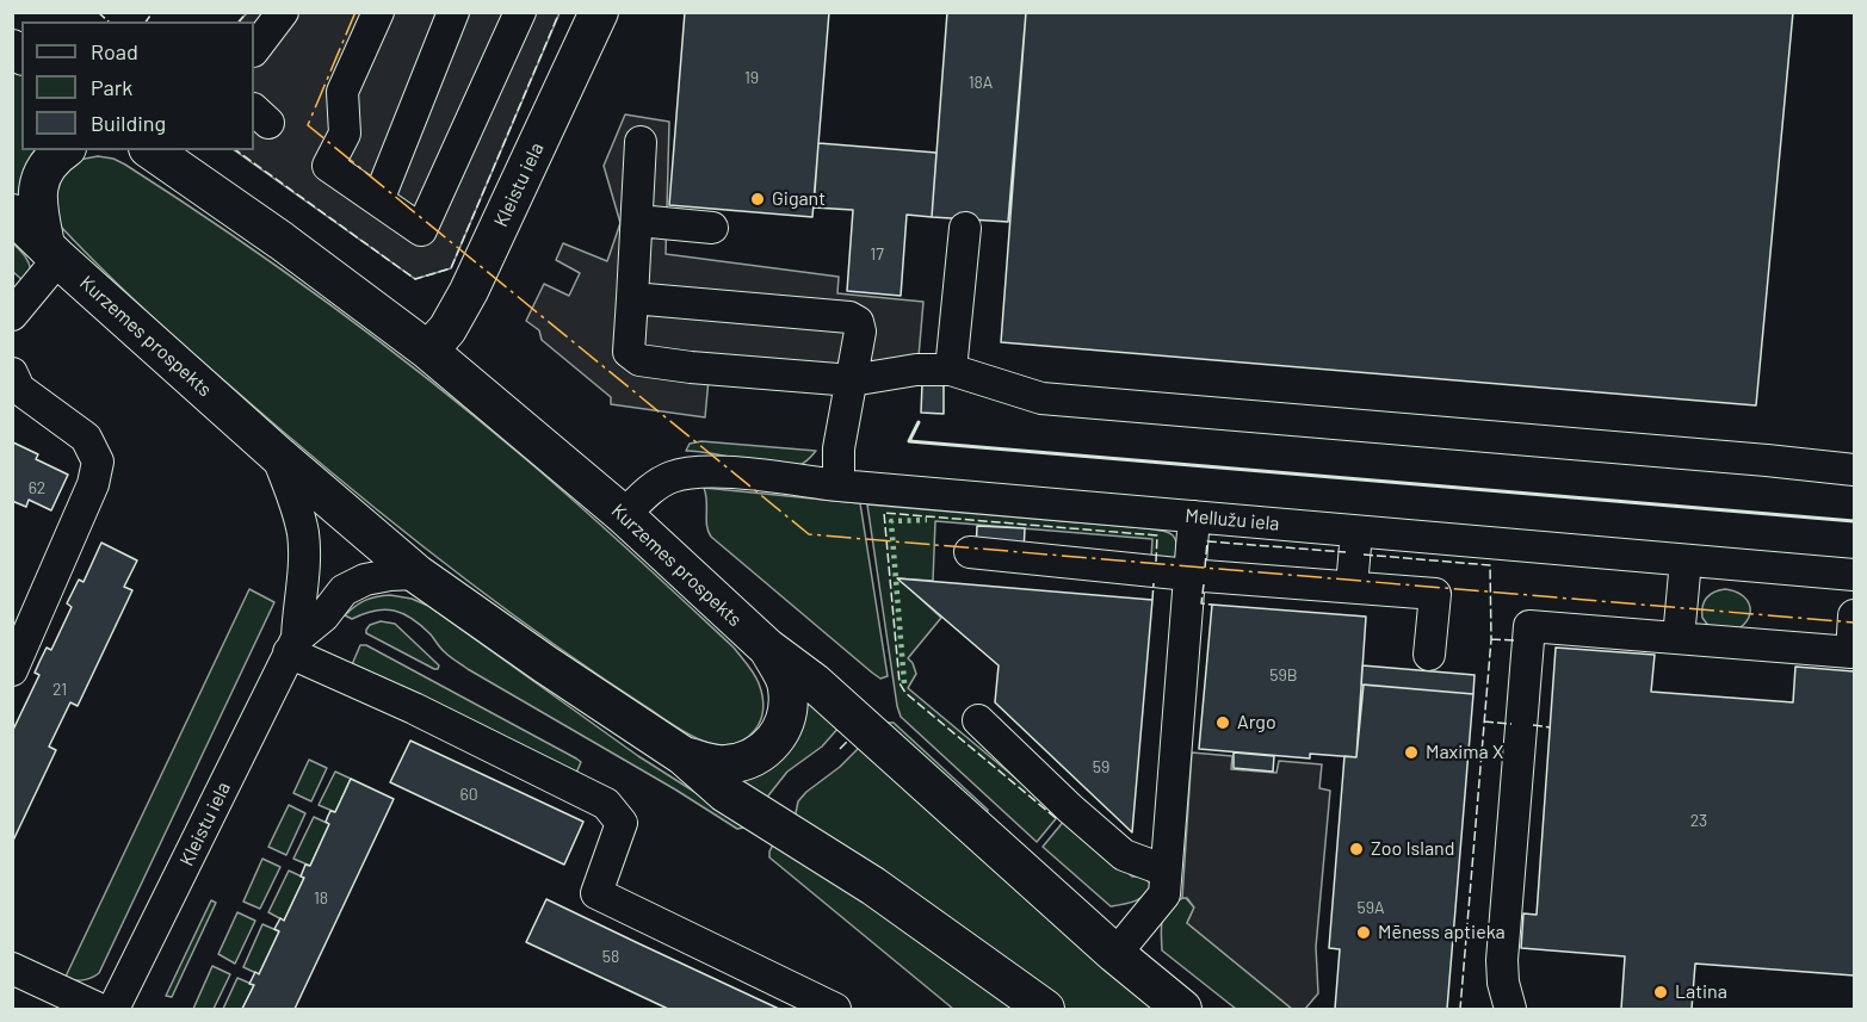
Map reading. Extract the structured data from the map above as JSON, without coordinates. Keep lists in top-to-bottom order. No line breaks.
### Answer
{"streets":{"main road":["Kleistu iela","Kurzemes prospekts"],"street":["Mellužu iela"]},"crossings":[["Kleistu iela","Kurzemes prospekts"],["Kurzemes prospekts","Mellužu iela"]],"places":["Gigant","Argo","Maxima X","Zoo Island","Mēness aptieka","Latina"],"house_numbers":["19","18A","17","62","59B","21","59","60","23","18","59A","58"],"legend":["Road","Park","Building"]}
